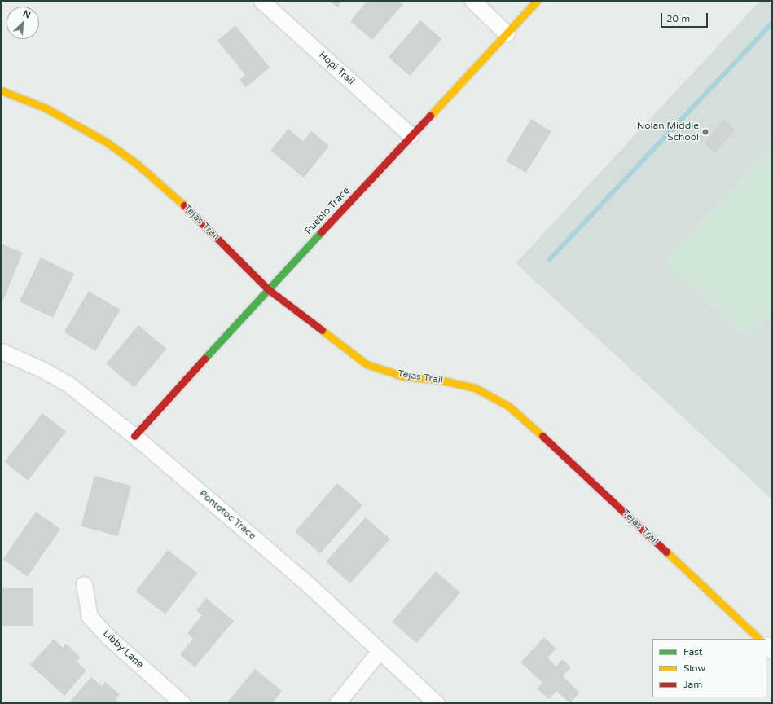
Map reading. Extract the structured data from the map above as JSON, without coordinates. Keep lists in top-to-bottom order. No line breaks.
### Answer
{"streets":{"street":["Hopi Trail","Pueblo Trace","Tejas Trail","Pontotoc Trace","Libby Lane"]},"crossings":[["Hopi Trail","Pueblo Trace"],["Pueblo Trace","Tejas Trail"],["Pueblo Trace","Pontotoc Trace"]],"places":["Nolan Middle School"],"legend":["Fast","Slow","Jam"],"scale_bar":"20 m","north":"top right"}
